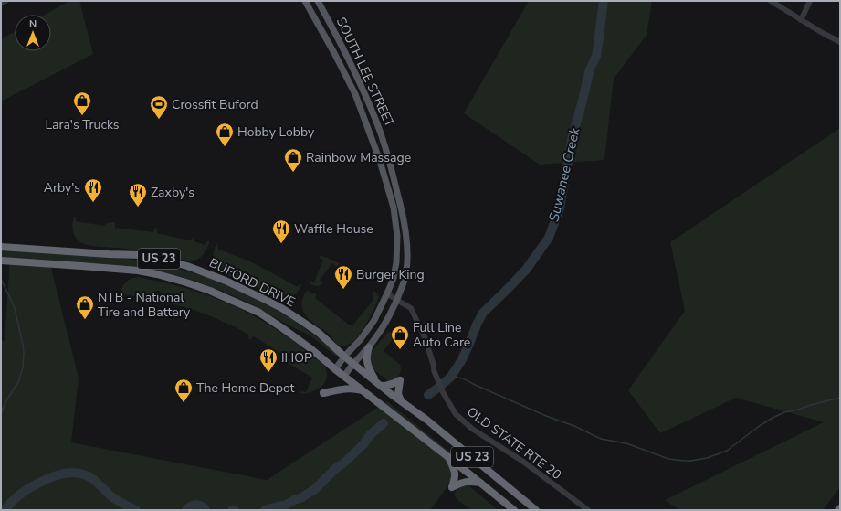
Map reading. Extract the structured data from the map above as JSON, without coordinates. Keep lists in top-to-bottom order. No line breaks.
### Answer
{"streets":{"highway":["US 23","BUFORD DRIVE"],"main road":["SOUTH LEE STREET"],"street":["OLD STATE RTE 20"]},"crossings":[["SOUTH LEE STREET","BUFORD DRIVE"],["SOUTH LEE STREET","OLD STATE RTE 20"]],"water":["Suwanee Creek"],"places":{"shop":["Lara's Trucks","Hobby Lobby","Rainbow Massage","NTB - National Tire and Battery","Full Line Auto Care","The Home Depot"],"sports":["Crossfit Buford"],"restaurant":["Arby's","Zaxby's","Waffle House","Burger King","IHOP"]},"north":"top"}
